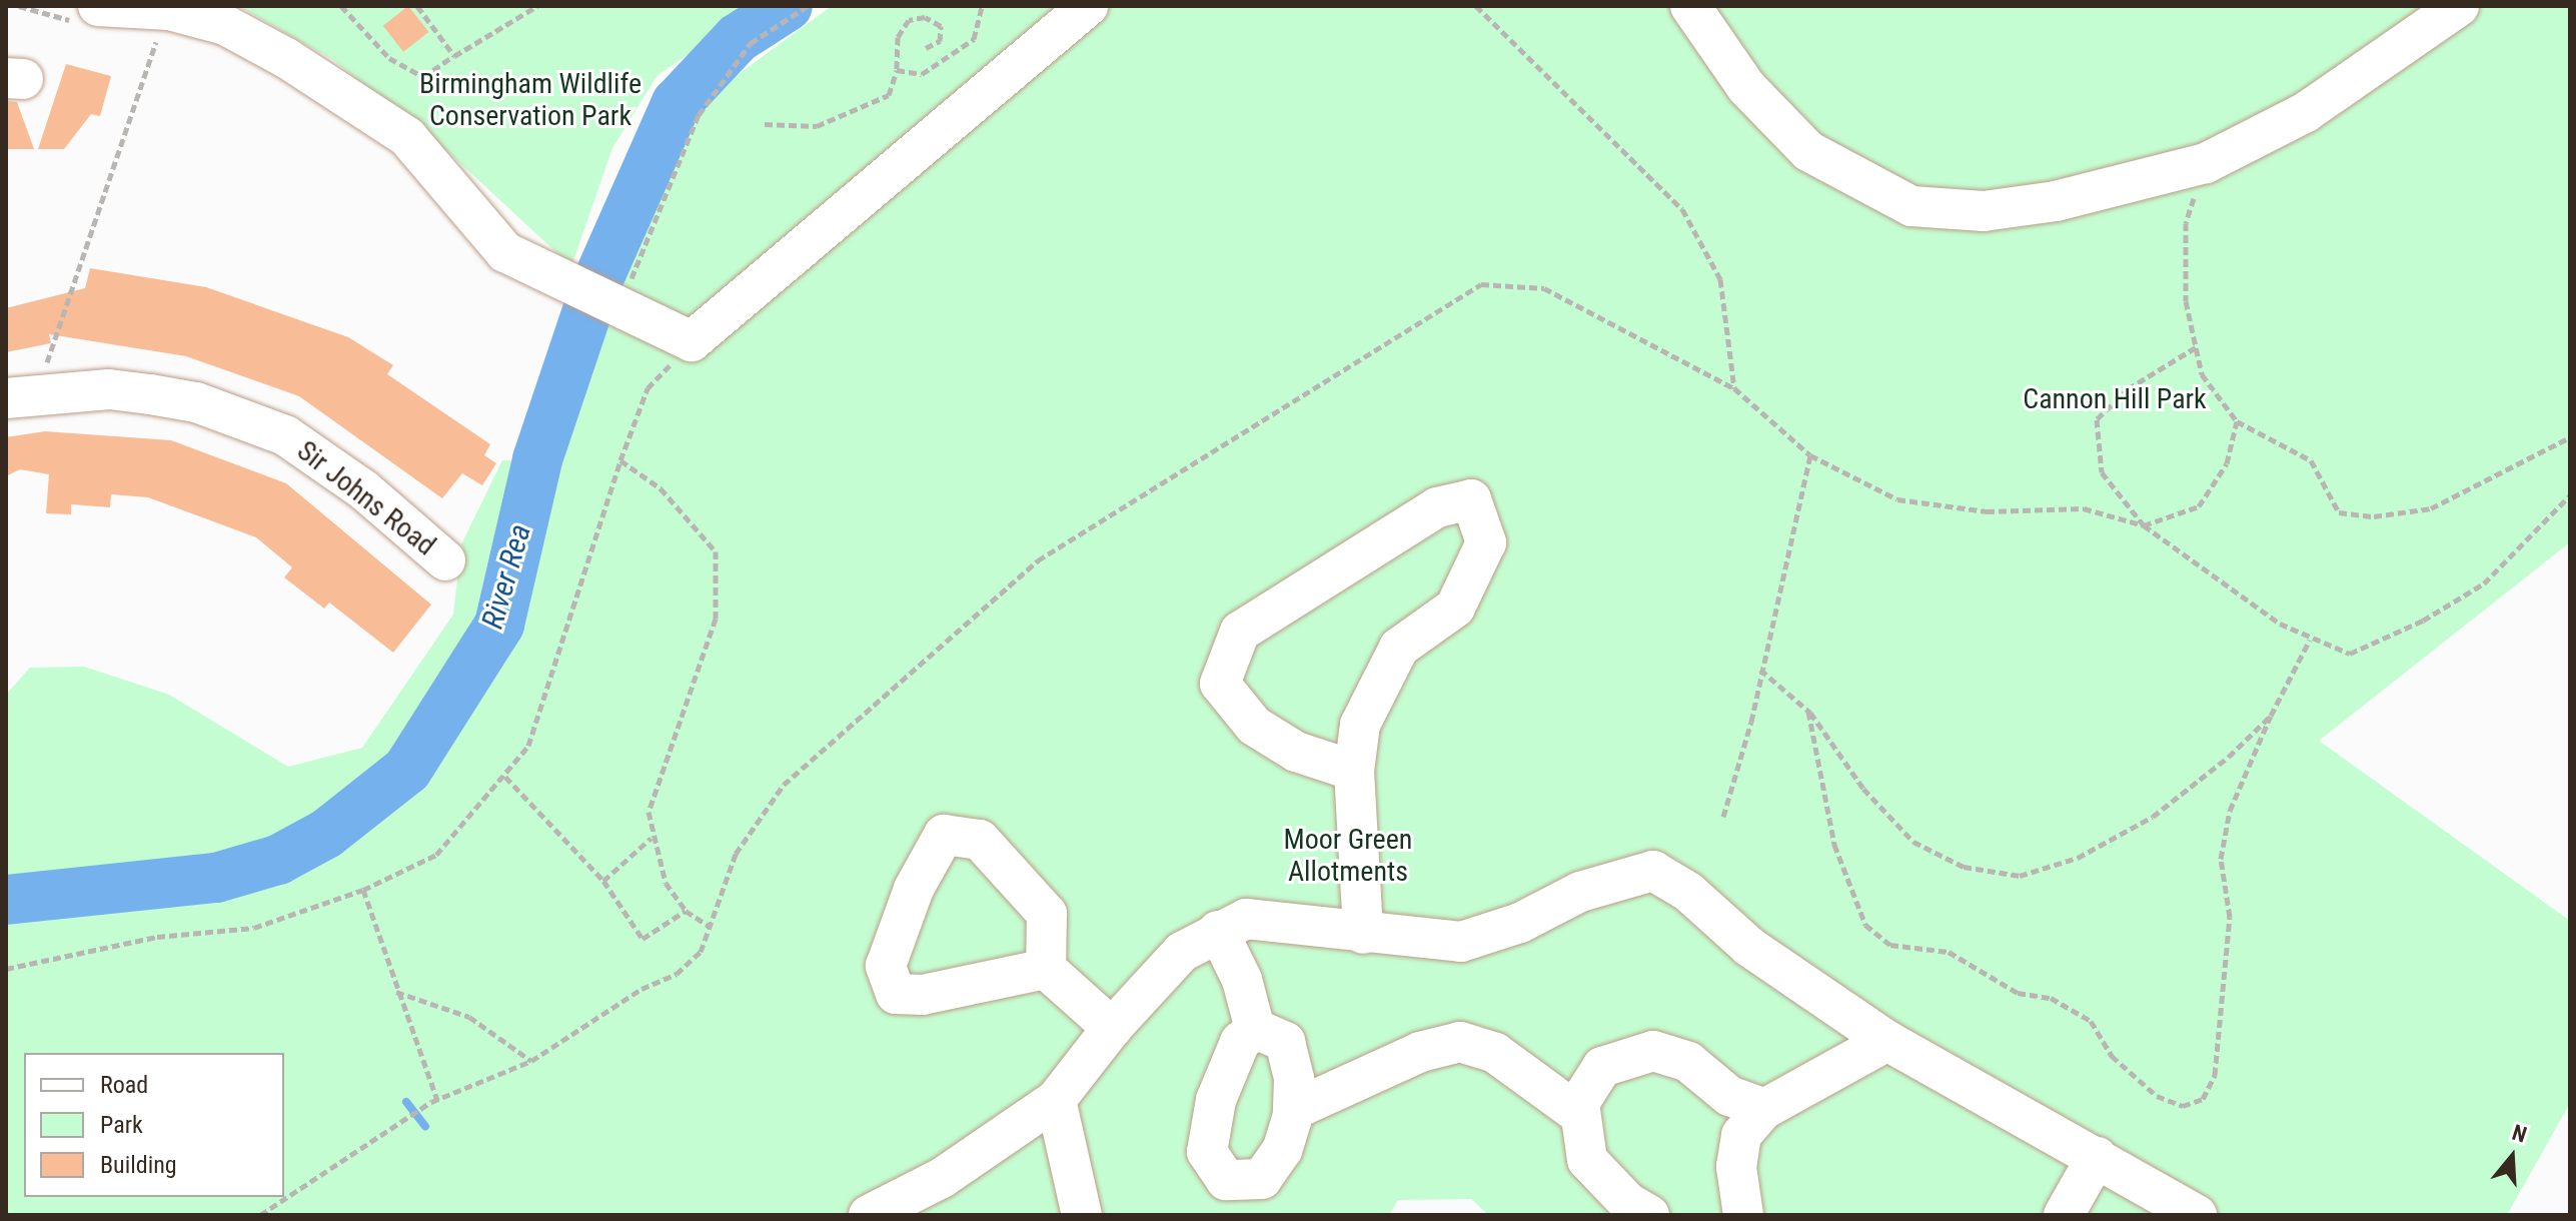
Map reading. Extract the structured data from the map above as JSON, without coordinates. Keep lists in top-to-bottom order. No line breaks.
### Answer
{"streets":{"street":["Sir Johns Road"]},"water":["River Rea"],"parks":["Birmingham Wildlife Conservation Park","Cannon Hill Park","Moor Green Allotments"],"legend":["Road","Park","Building"],"north":"top"}
